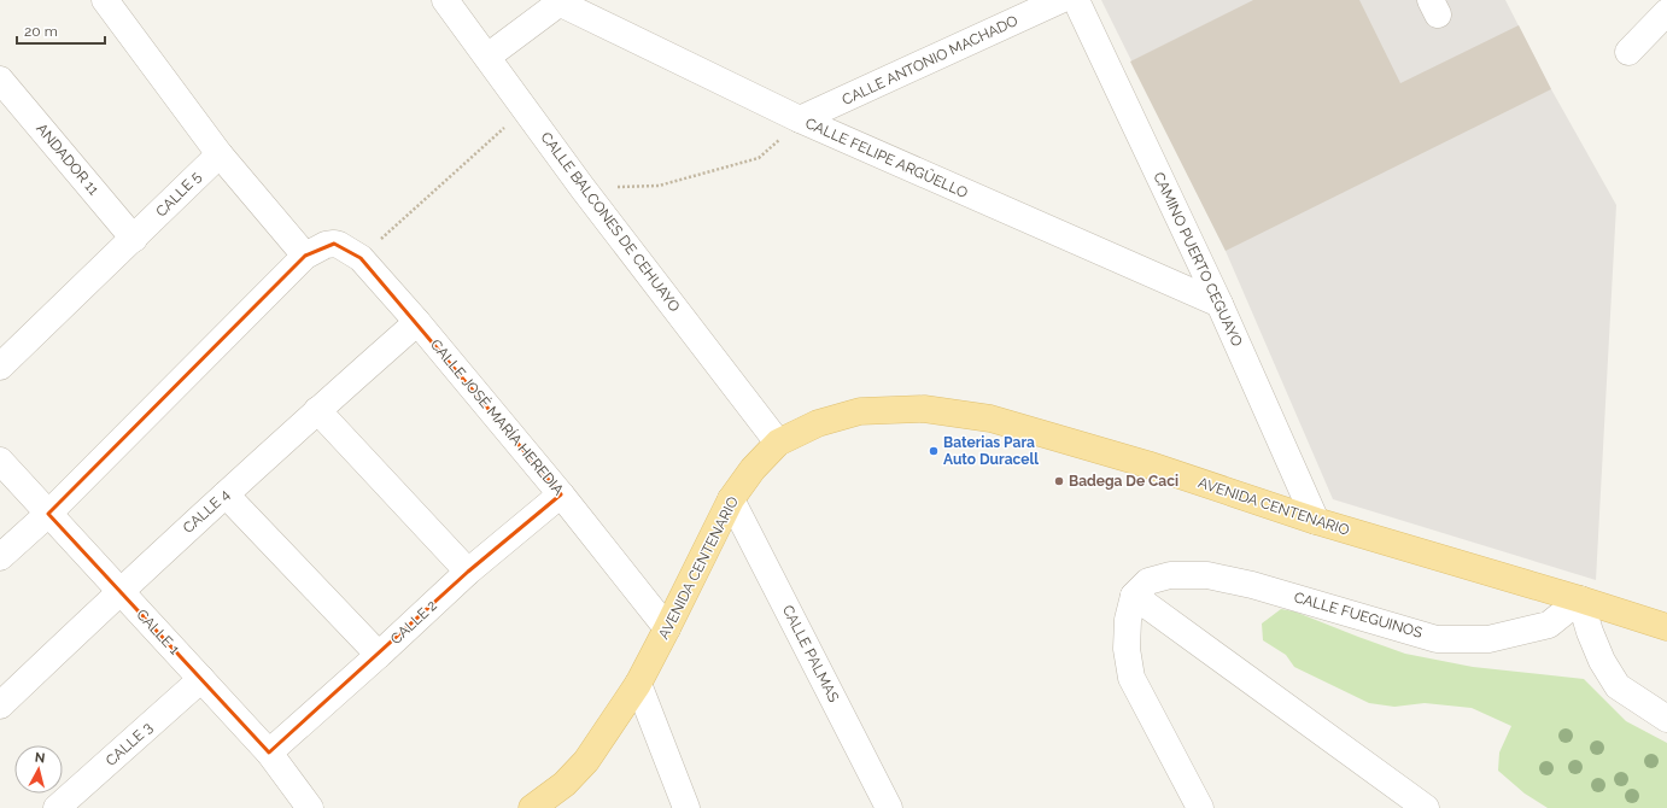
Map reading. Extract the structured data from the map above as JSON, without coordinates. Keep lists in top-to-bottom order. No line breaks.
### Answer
{"streets":{"main road":["AVENIDA CENTENARIO"],"street":["CALLE ANTONIO MACHADO","CALLE FELIPE ARGÜELLO","ANDADOR 11","CALLE 5","CALLE BALCONES DE CEHUAYO","CAMINO PUERTO CEGUAYO","CALLE JOSÉ MARÍA HEREDIA","CALLE 4","CALLE FUEGUINOS","CALLE 2","CALLE 1","CALLE PALMAS","CALLE 3"]},"crossings":[["CALLE ANTONIO MACHADO","CALLE FELIPE ARGÜELLO"],["CALLE FELIPE ARGÜELLO","CAMINO PUERTO CEGUAYO"],["ANDADOR 11","CALLE 5"],["CALLE BALCONES DE CEHUAYO","AVENIDA CENTENARIO"],["CAMINO PUERTO CEGUAYO","AVENIDA CENTENARIO"],["CALLE JOSÉ MARÍA HEREDIA","AVENIDA CENTENARIO"],["CALLE JOSÉ MARÍA HEREDIA","CALLE 4"],["CALLE JOSÉ MARÍA HEREDIA","CALLE 2"],["AVENIDA CENTENARIO","CALLE FUEGUINOS"],["AVENIDA CENTENARIO","CALLE PALMAS"],["CALLE 4","CALLE 1"],["CALLE 2","CALLE 1"],["CALLE 1","CALLE 3"]],"places":["Baterias Para Auto Duracell","Badega De Caci"],"scale_bar":"20 m","north":"top"}
